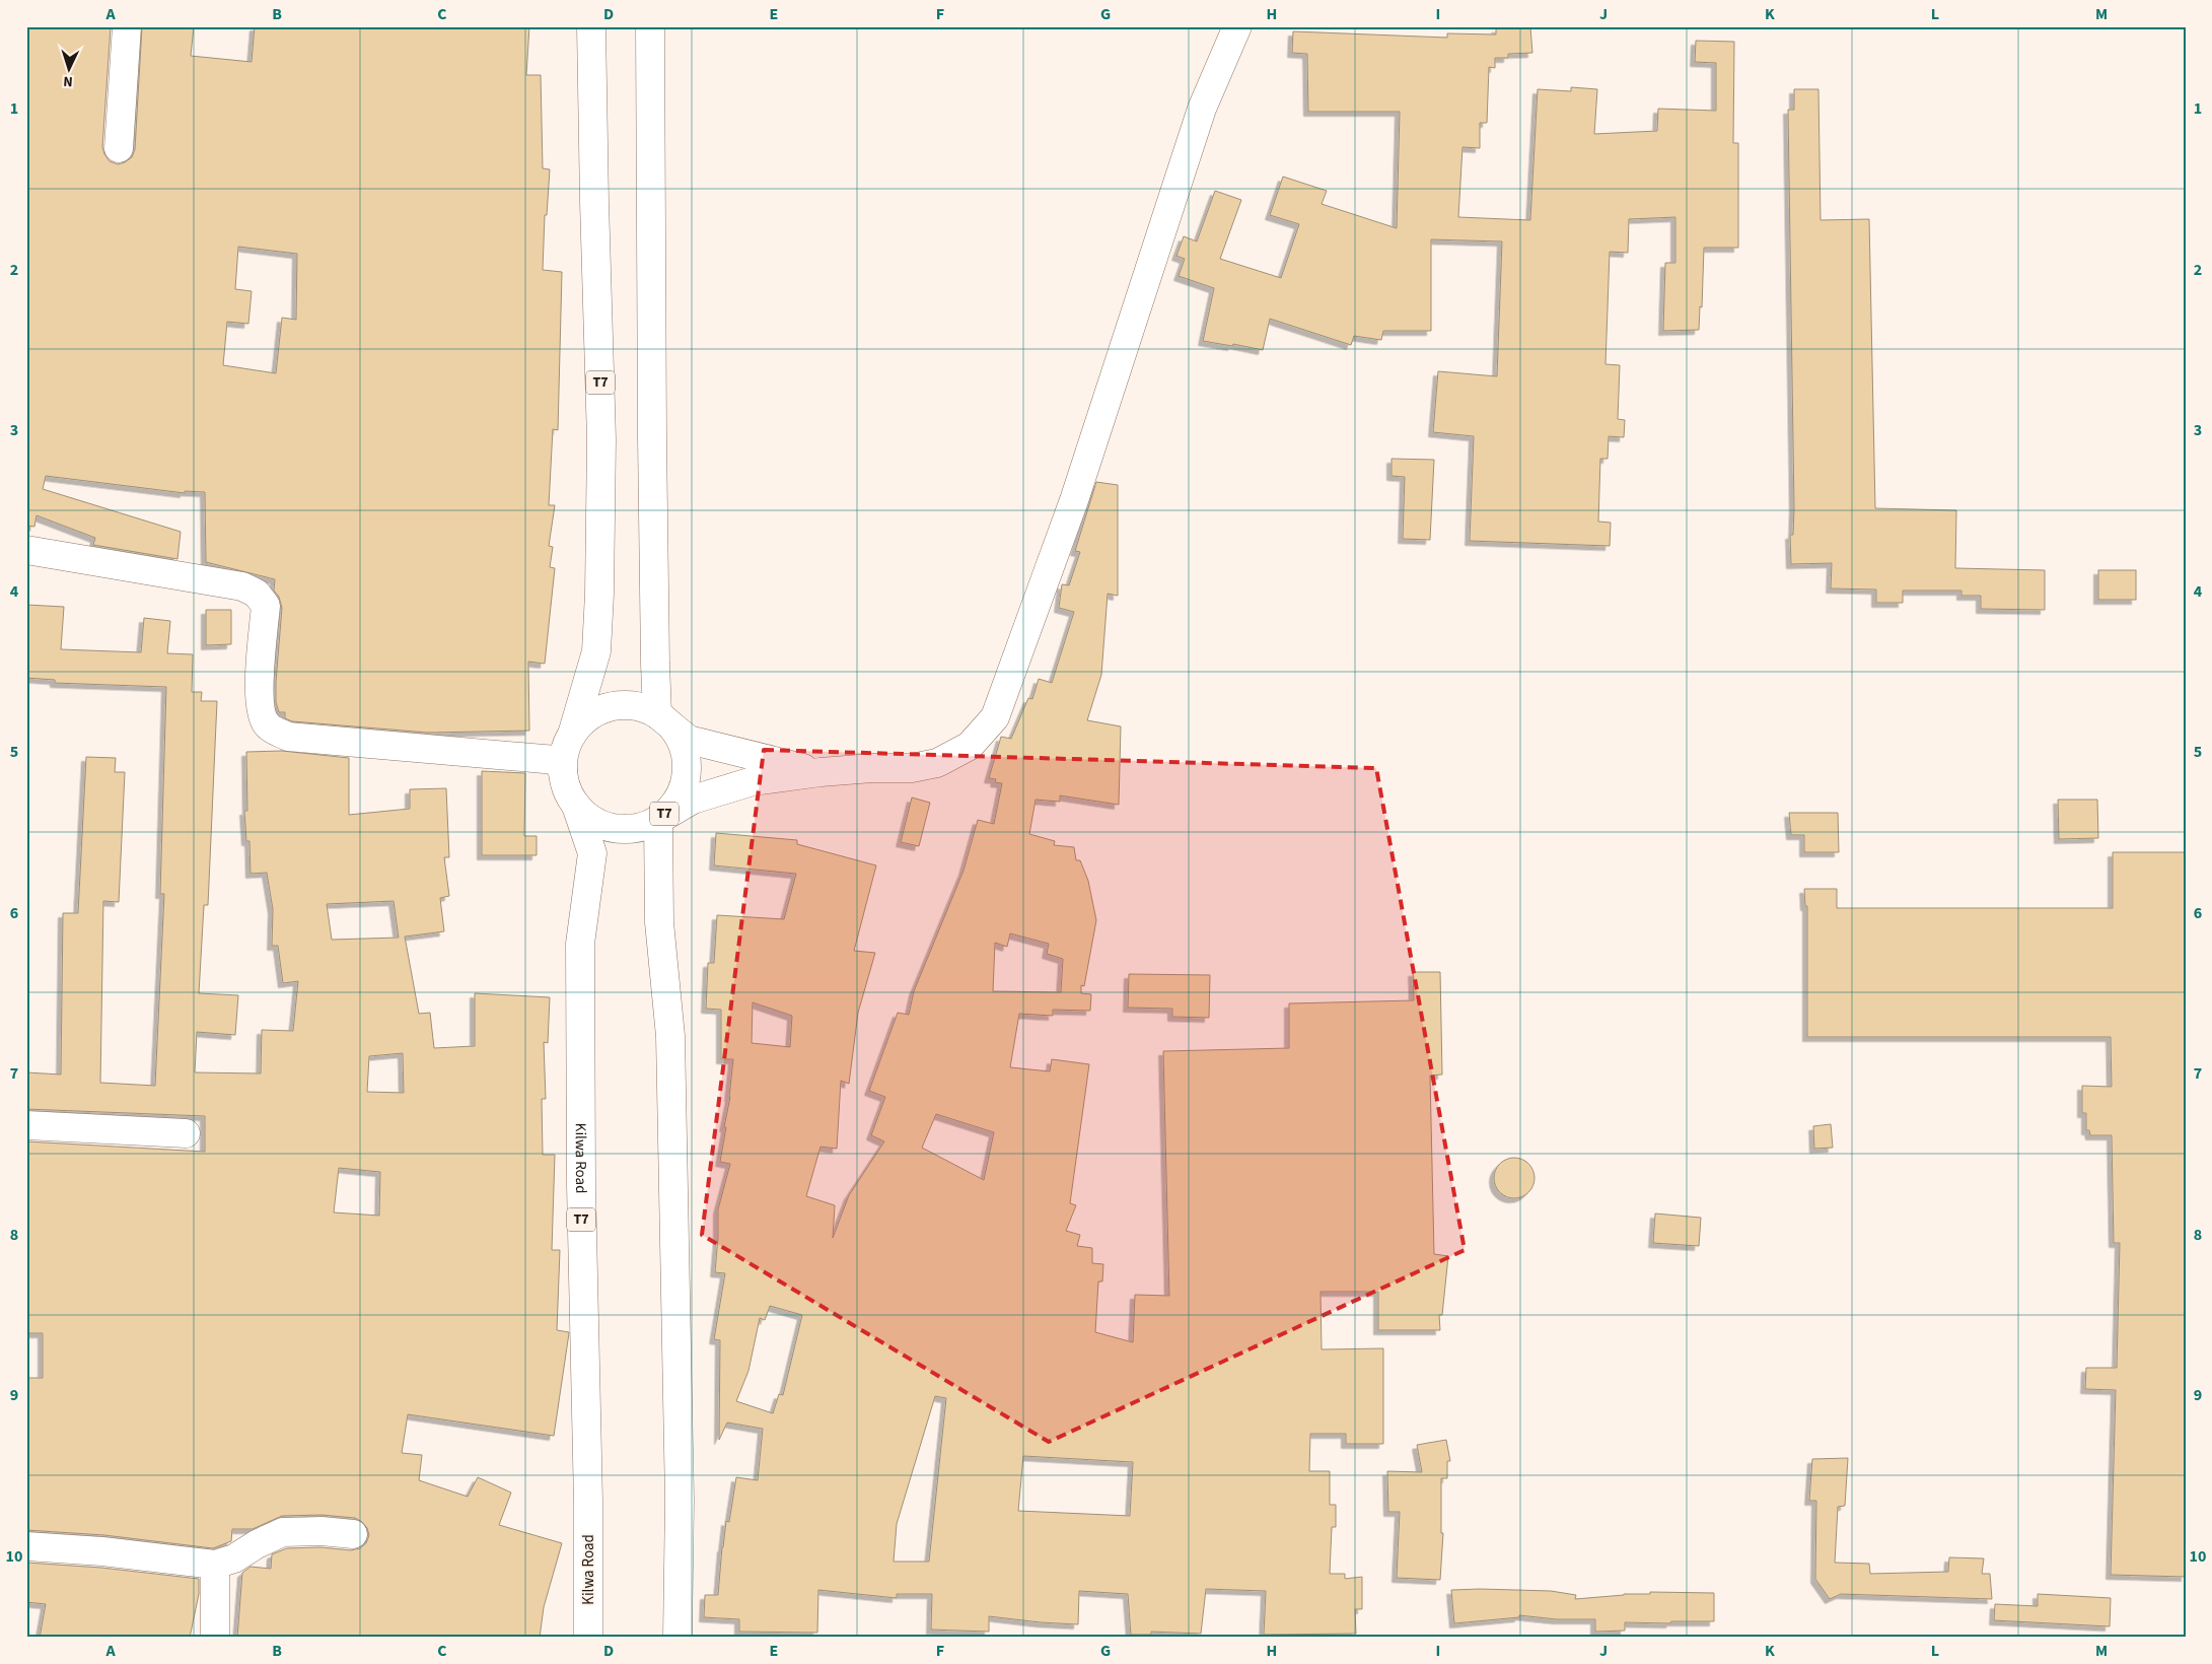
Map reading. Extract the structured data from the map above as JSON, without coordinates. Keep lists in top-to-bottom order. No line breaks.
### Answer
{"streets":{"main road":["T7","Kilwa Road"]},"crossings":[["T7","Kilwa Road"]],"north":"bottom","grid":{"columns":["A","B","C","D","E","F","G","H","I","J","K","L","M"],"rows":["1","2","3","4","5","6","7","8","9","10"]}}
